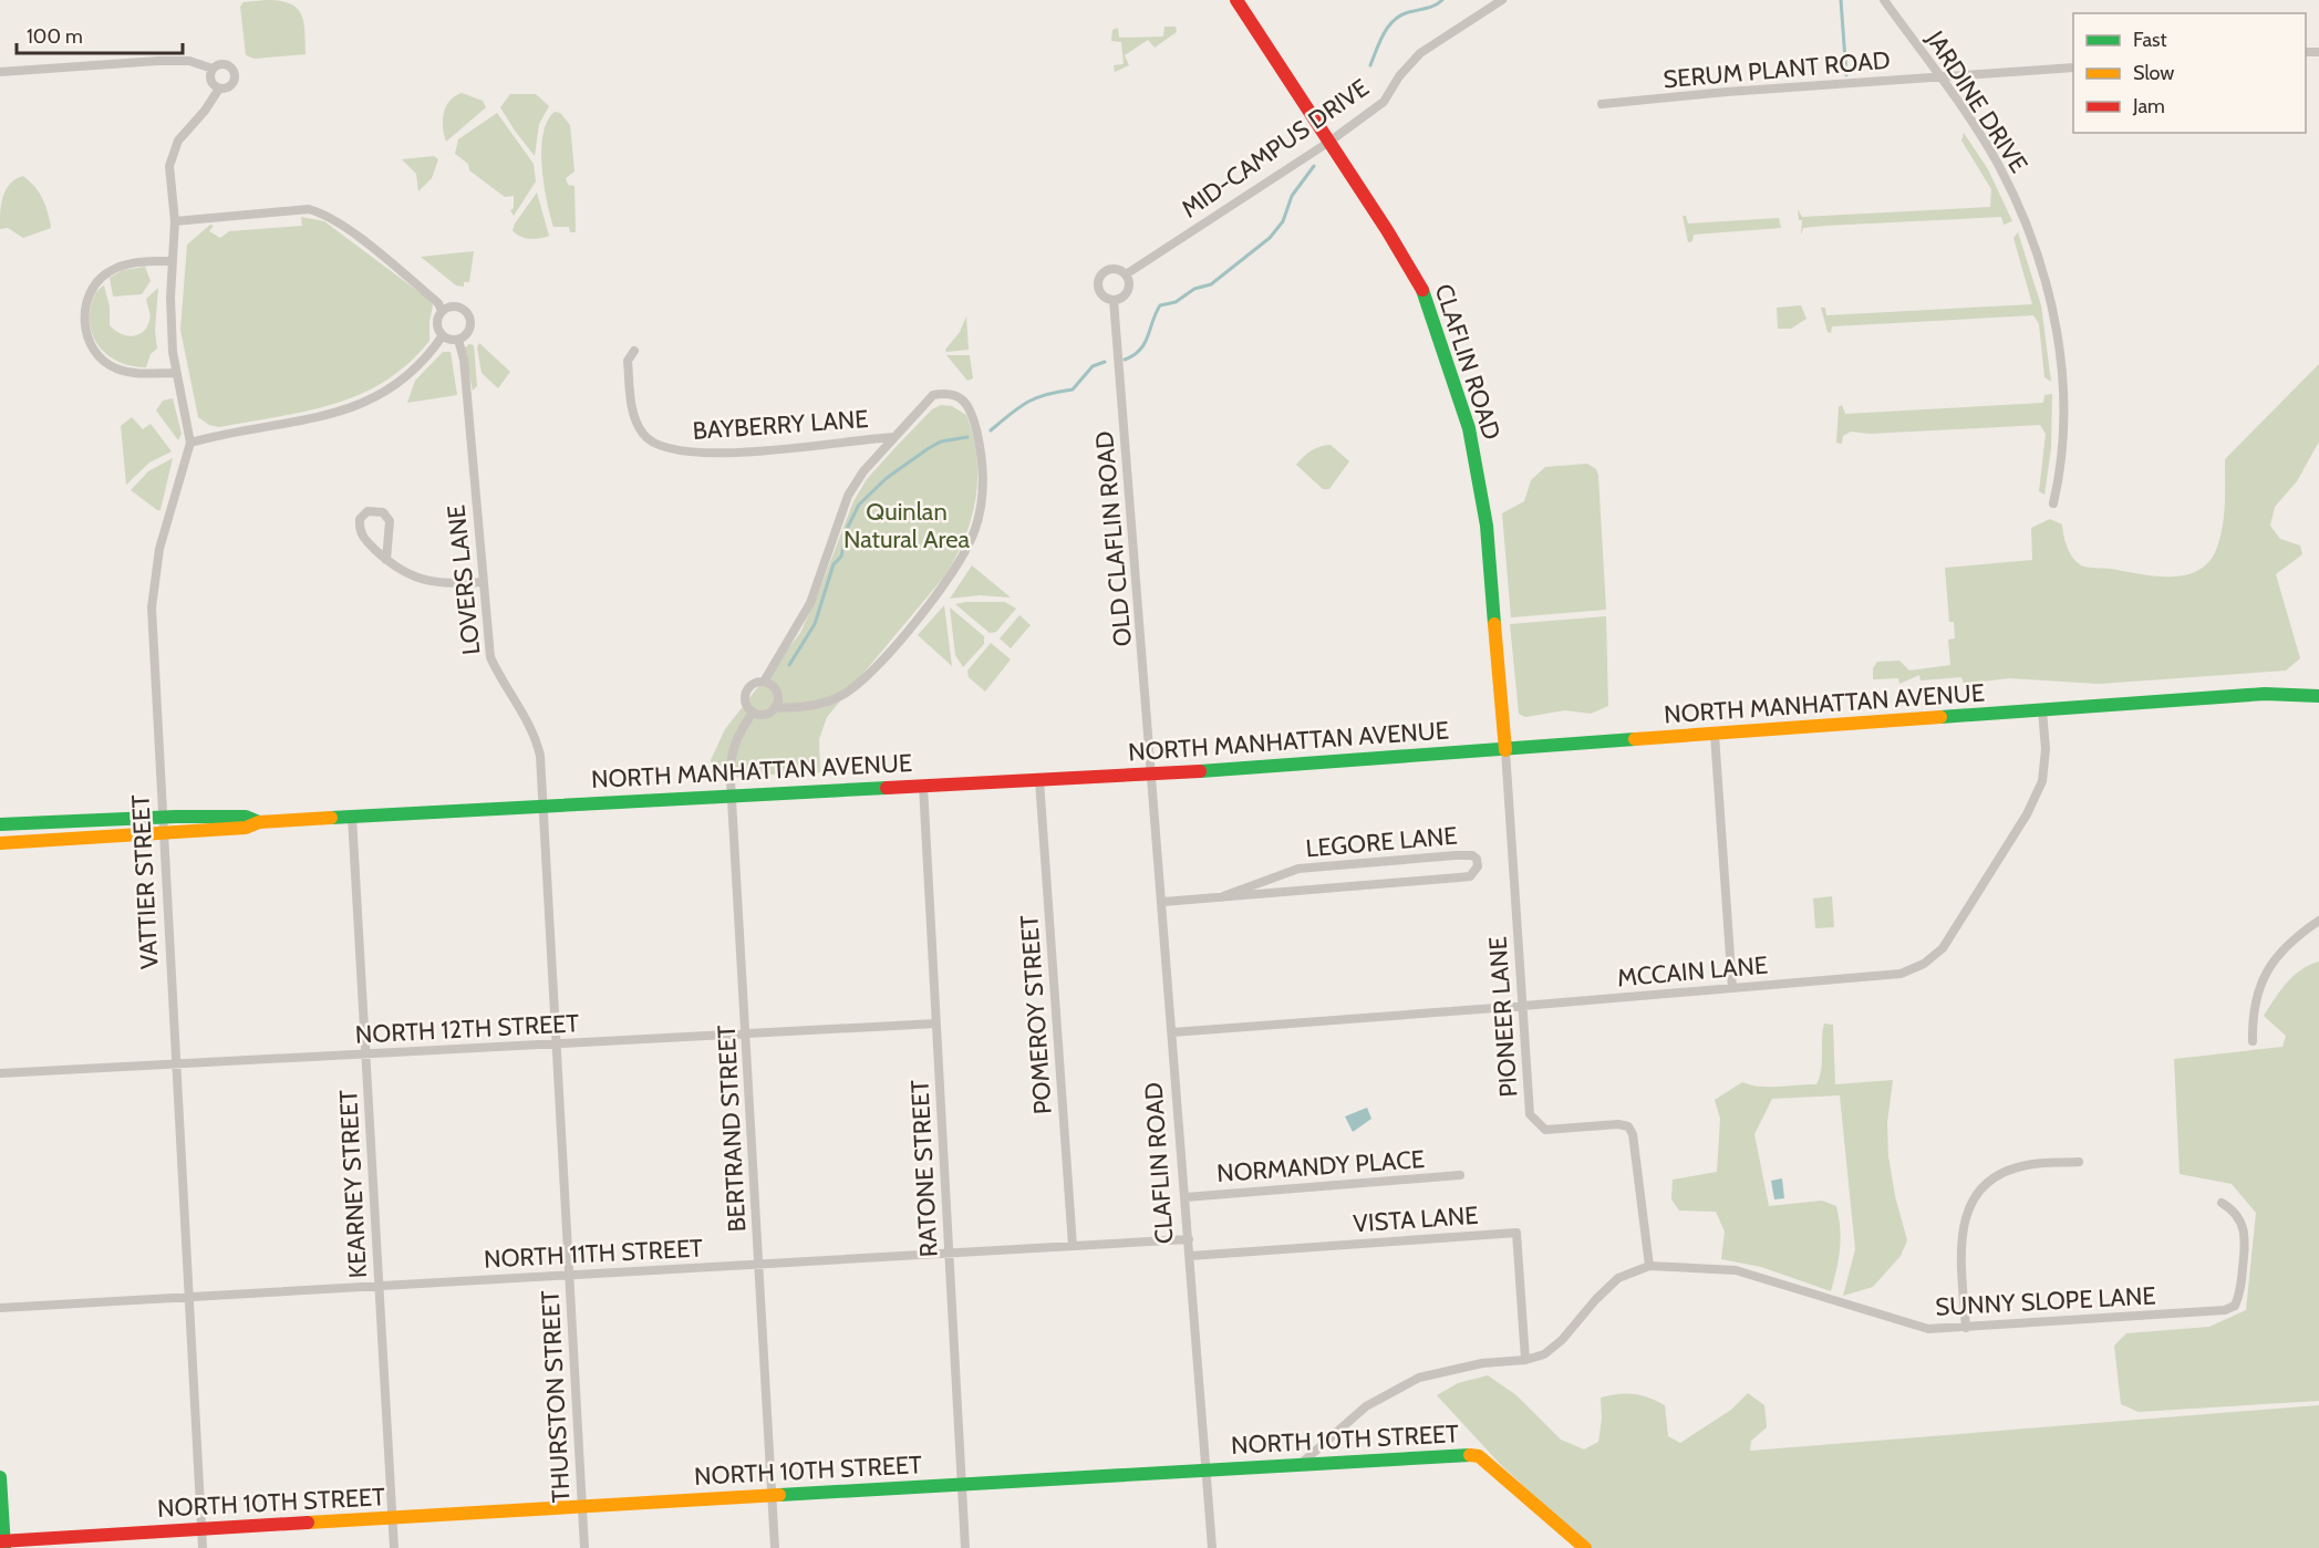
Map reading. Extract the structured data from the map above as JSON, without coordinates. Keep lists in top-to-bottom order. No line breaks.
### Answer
{"streets":{"street":["SERUM PLANT ROAD","JARDINE DRIVE","MID-CAMPUS DRIVE","CLAFLIN ROAD","BAYBERRY LANE","OLD CLAFLIN ROAD","LOVERS LANE","NORTH MANHATTAN AVENUE","LEGORE LANE","VATTIER STREET","MCCAIN LANE","POMEROY STREET","PIONEER LANE","NORTH 12TH STREET","BERTRAND STREET","NORMANDY PLACE","RATONE STREET","KEARNEY STREET","VISTA LANE","NORTH 11TH STREET","SUNNY SLOPE LANE","THURSTON STREET","NORTH 10TH STREET"]},"crossings":[["SERUM PLANT ROAD","JARDINE DRIVE"],["MID-CAMPUS DRIVE","CLAFLIN ROAD"],["MID-CAMPUS DRIVE","OLD CLAFLIN ROAD"],["CLAFLIN ROAD","OLD CLAFLIN ROAD"],["CLAFLIN ROAD","NORTH MANHATTAN AVENUE"],["CLAFLIN ROAD","LEGORE LANE"],["CLAFLIN ROAD","MCCAIN LANE"],["CLAFLIN ROAD","PIONEER LANE"],["CLAFLIN ROAD","NORMANDY PLACE"],["CLAFLIN ROAD","VISTA LANE"],["CLAFLIN ROAD","NORTH 11TH STREET"],["CLAFLIN ROAD","NORTH 10TH STREET"],["OLD CLAFLIN ROAD","NORTH MANHATTAN AVENUE"],["LOVERS LANE","NORTH MANHATTAN AVENUE"],["LOVERS LANE","THURSTON STREET"],["NORTH MANHATTAN AVENUE","VATTIER STREET"],["NORTH MANHATTAN AVENUE","MCCAIN LANE"],["NORTH MANHATTAN AVENUE","POMEROY STREET"],["NORTH MANHATTAN AVENUE","PIONEER LANE"],["NORTH MANHATTAN AVENUE","BERTRAND STREET"],["NORTH MANHATTAN AVENUE","RATONE STREET"],["NORTH MANHATTAN AVENUE","KEARNEY STREET"],["NORTH MANHATTAN AVENUE","THURSTON STREET"],["VATTIER STREET","NORTH 12TH STREET"],["VATTIER STREET","NORTH 11TH STREET"],["VATTIER STREET","NORTH 10TH STREET"],["MCCAIN LANE","PIONEER LANE"],["POMEROY STREET","NORTH 11TH STREET"],["PIONEER LANE","SUNNY SLOPE LANE"],["NORTH 12TH STREET","BERTRAND STREET"],["NORTH 12TH STREET","RATONE STREET"],["NORTH 12TH STREET","KEARNEY STREET"],["NORTH 12TH STREET","THURSTON STREET"],["BERTRAND STREET","NORTH 11TH STREET"],["BERTRAND STREET","NORTH 10TH STREET"],["RATONE STREET","NORTH 11TH STREET"],["RATONE STREET","NORTH 10TH STREET"],["KEARNEY STREET","NORTH 11TH STREET"],["KEARNEY STREET","NORTH 10TH STREET"],["VISTA LANE","SUNNY SLOPE LANE"],["NORTH 11TH STREET","THURSTON STREET"],["SUNNY SLOPE LANE","NORTH 10TH STREET"],["THURSTON STREET","NORTH 10TH STREET"]],"parks":["Quinlan Natural Area"],"legend":["Fast","Slow","Jam"],"scale_bar":"100 m"}
